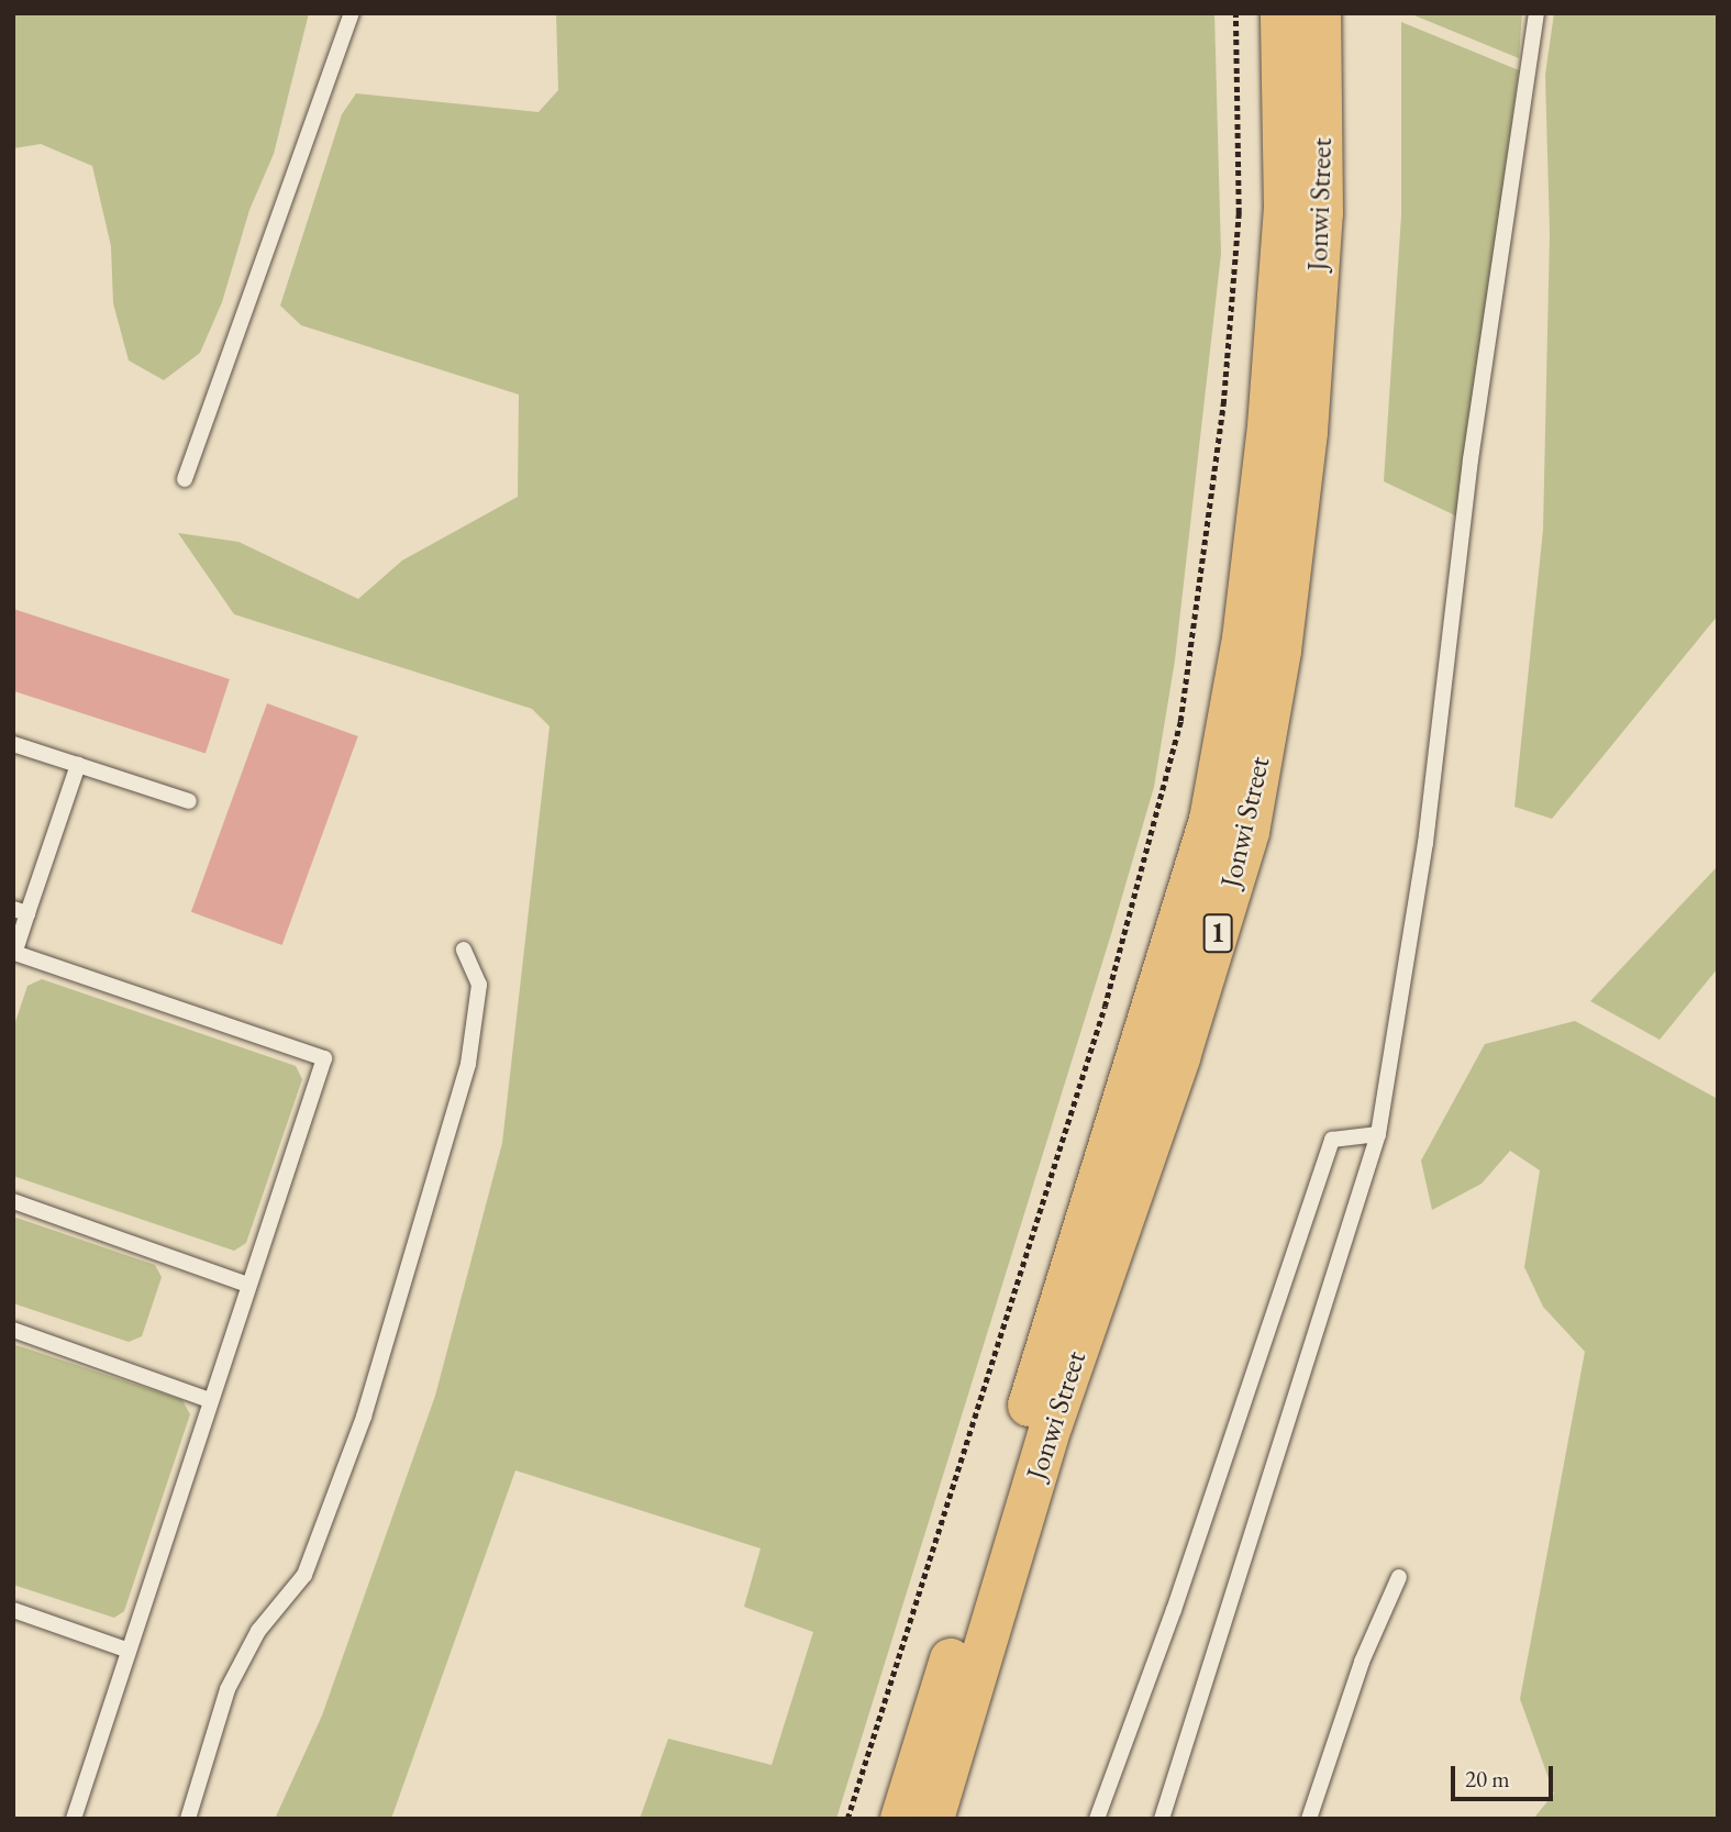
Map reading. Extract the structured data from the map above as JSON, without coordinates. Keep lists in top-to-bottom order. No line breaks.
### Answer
{"streets":{"main road":["Jonwi Street","1"]},"scale_bar":"20 m"}
